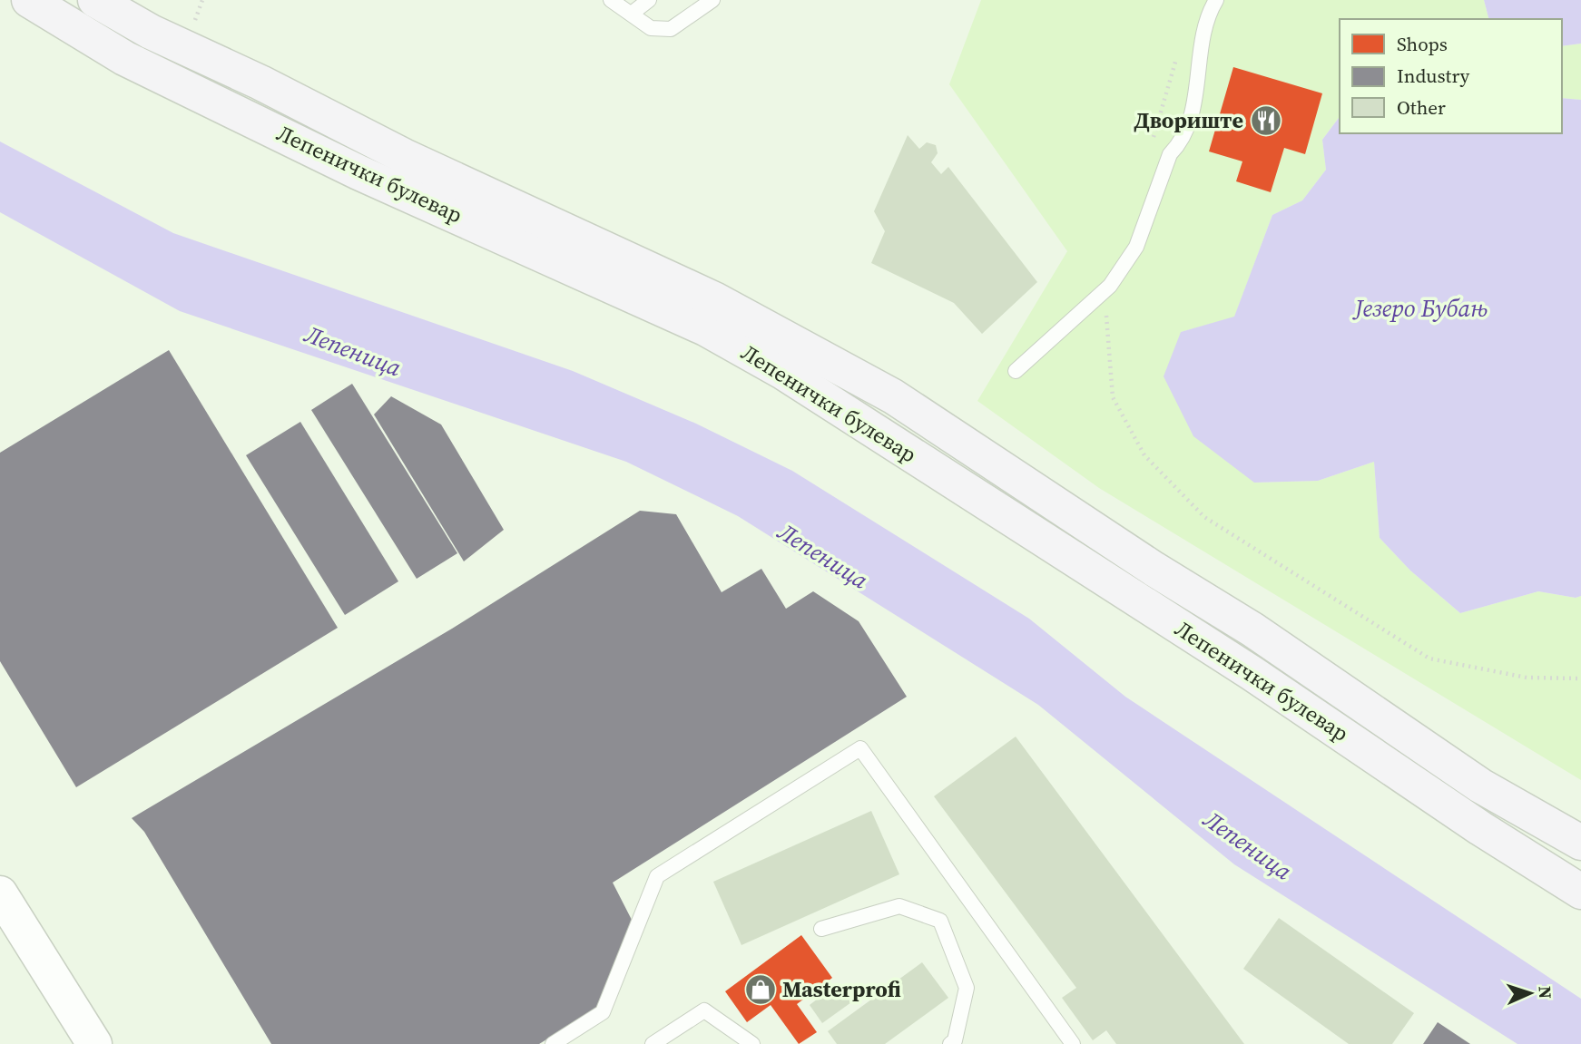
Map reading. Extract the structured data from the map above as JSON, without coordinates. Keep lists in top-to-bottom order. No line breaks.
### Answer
{"streets":{"main road":["Лепенички булевар"]},"water":["Језеро Бубањ","Лепеница"],"places":{"restaurant":["Двориште"],"shop":["Masterprofi"]},"legend":["Shops","Industry","Other"],"north":"right"}
